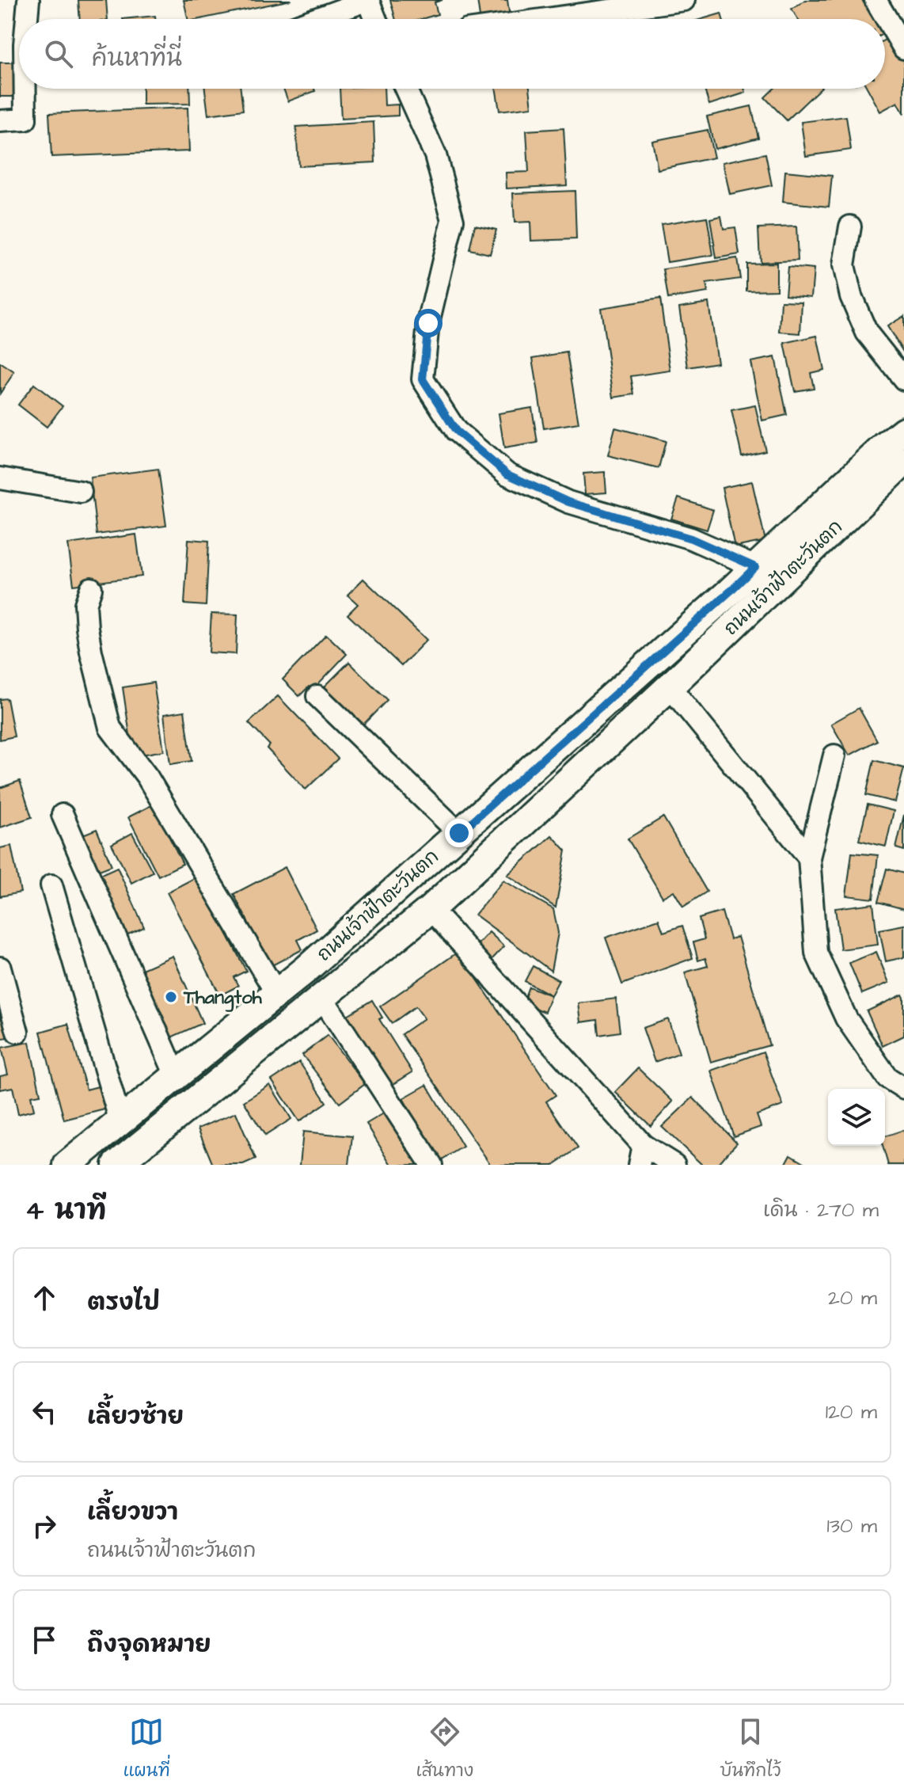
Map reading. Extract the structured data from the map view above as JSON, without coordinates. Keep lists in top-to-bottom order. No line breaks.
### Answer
{"streets":{"main road":["ถนนเจ้าฟ้าตะวันตก"]},"places":["Thangtoh"],"page":{"search":"ค้นหาที่นี่","heading":["4 นาที","เดิน · 270 m"],"list":[["ตรงไป","20 m"],["เลี้ยวซ้าย","120 m"],["เลี้ยวขวา","ถนนเจ้าฟ้าตะวันตก","130 m"],"ถึงจุดหมาย"],"nav":["แผนที่","เส้นทาง","บันทึกไว้"]}}
